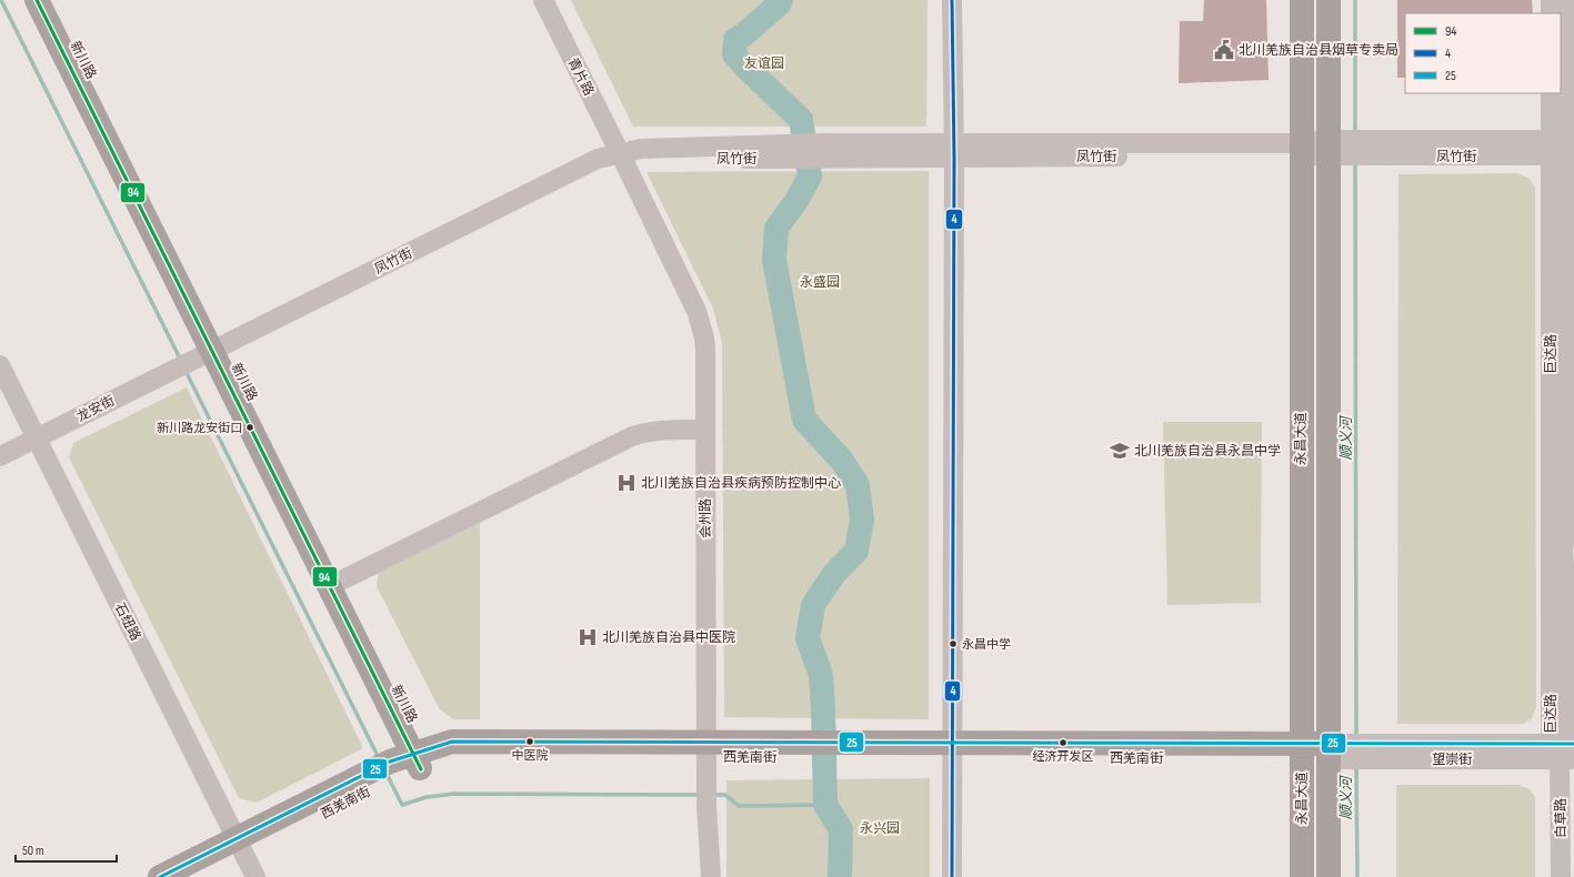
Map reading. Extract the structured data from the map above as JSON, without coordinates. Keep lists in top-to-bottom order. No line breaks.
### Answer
{"streets":{"main road":["新川路","永昌大道","西羌南街"],"street":["青片路","凤竹街","巨达路","龙安街","会州路","石纽路","望崇街","白草路"]},"crossings":[["新川路","凤竹街"],["新川路","龙安街"],["新川路","西羌南街"],["青片路","凤竹街"],["青片路","会州路"],["凤竹街","巨达路"],["凤竹街","龙安街"],["凤竹街","永昌大道"],["凤竹街","会州路"],["巨达路","望崇街"],["巨达路","白草路"],["龙安街","石纽路"],["永昌大道","西羌南街"],["永昌大道","望崇街"],["会州路","西羌南街"],["石纽路","西羌南街"],["西羌南街","望崇街"],["望崇街","白草路"]],"water":["顺义河"],"parks":["友谊园","永盛园","永兴园"],"places":{"public building":["北川羌族自治县烟草专卖局"],"other":["新川路龙安街口","永昌中学","中医院","经济开发区"],"school or university":["北川羌族自治县永昌中学"],"hospital":["北川羌族自治县疾病预防控制中心","北川羌族自治县中医院"]},"lines":["transit line 94","transit line 4","transit line 25"],"legend":["94","4","25"],"scale_bar":"50 m"}
